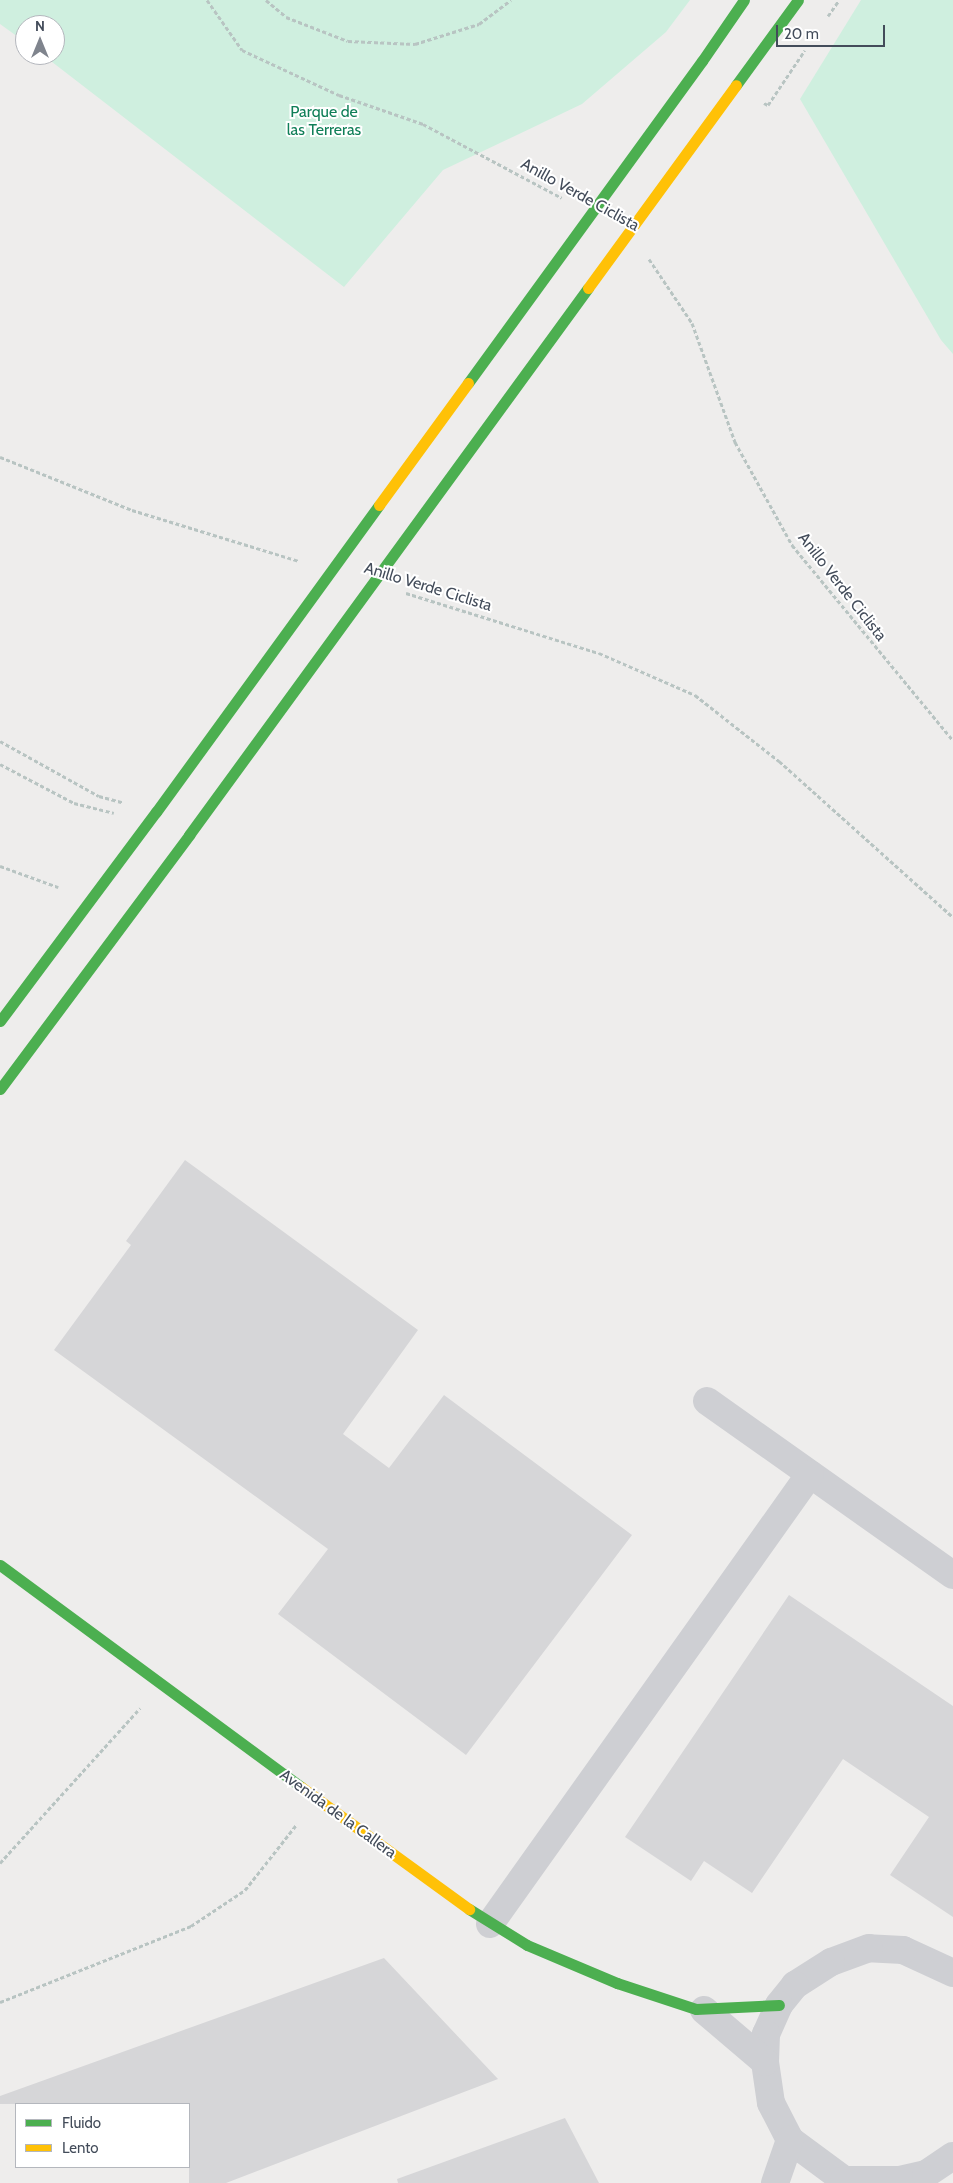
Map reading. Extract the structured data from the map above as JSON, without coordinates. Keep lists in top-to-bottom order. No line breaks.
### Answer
{"streets":{"main road":["Avenida de la Callera"],"path":["Anillo Verde Ciclista"]},"parks":["Parque de las Terreras"],"legend":["Fluido","Lento"],"scale_bar":"20 m","north":"top"}
